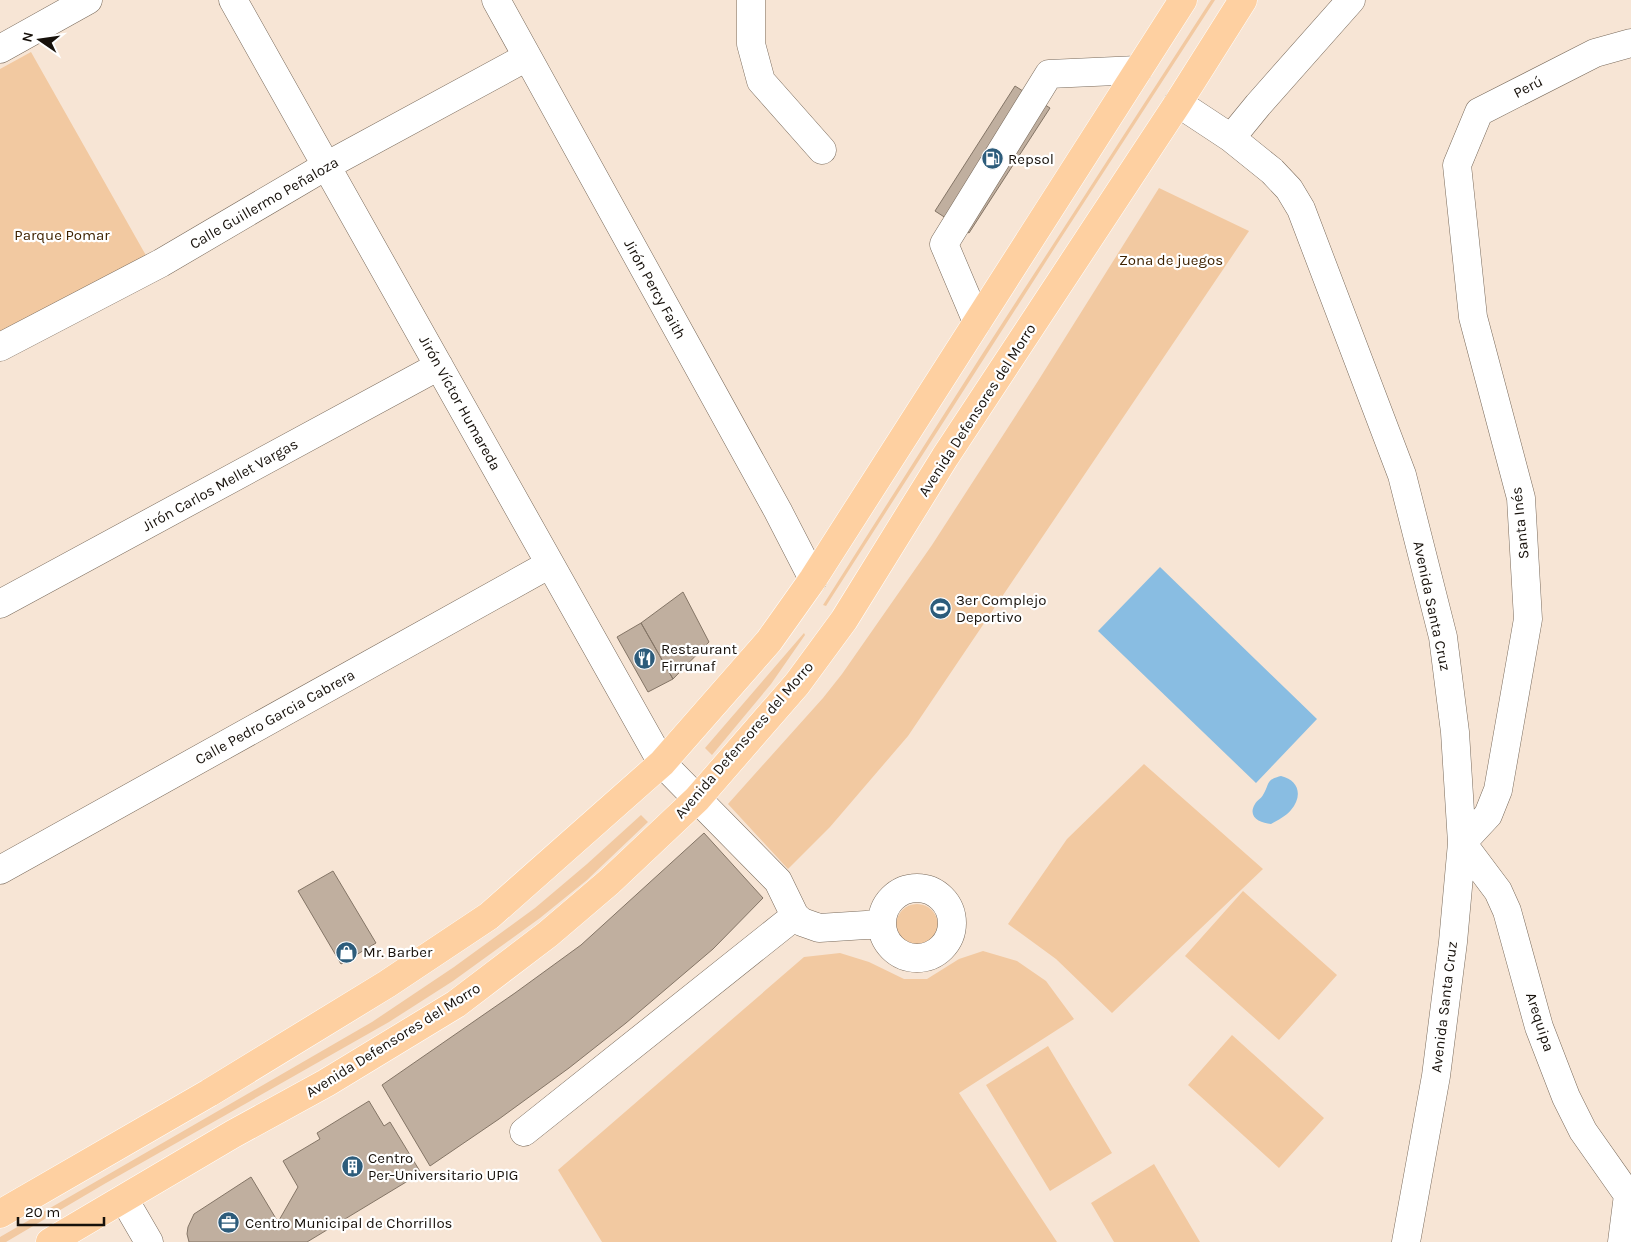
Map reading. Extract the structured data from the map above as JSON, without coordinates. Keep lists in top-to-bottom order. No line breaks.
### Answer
{"streets":{"main road":["Avenida Defensores del Morro"],"street":["Perú","Calle Guillermo Peñaloza","Jirón Percy Faith","Jirón Víctor Humareda","Jirón Carlos Mellet Vargas","Santa Inés","Avenida Santa Cruz","Calle Pedro Garcia Cabrera","Arequipa"]},"crossings":[["Perú","Santa Inés"],["Calle Guillermo Peñaloza","Jirón Percy Faith"],["Calle Guillermo Peñaloza","Jirón Víctor Humareda"],["Jirón Víctor Humareda","Avenida Defensores del Morro"],["Jirón Víctor Humareda","Jirón Carlos Mellet Vargas"],["Jirón Víctor Humareda","Calle Pedro Garcia Cabrera"],["Avenida Defensores del Morro","Avenida Santa Cruz"],["Santa Inés","Avenida Santa Cruz"],["Santa Inés","Arequipa"],["Avenida Santa Cruz","Arequipa"]],"parks":["Parque Pomar","Zona de juegos"],"places":{"fuel station":["Repsol"],"sports":["3er Complejo Deportivo"],"restaurant":["Restaurant Firrunaf"],"shop":["Mr. Barber"],"building":["Centro Per-Universitario UPIG"],"office":["Centro Municipal de Chorrillos"]},"scale_bar":"20 m","north":"left"}
